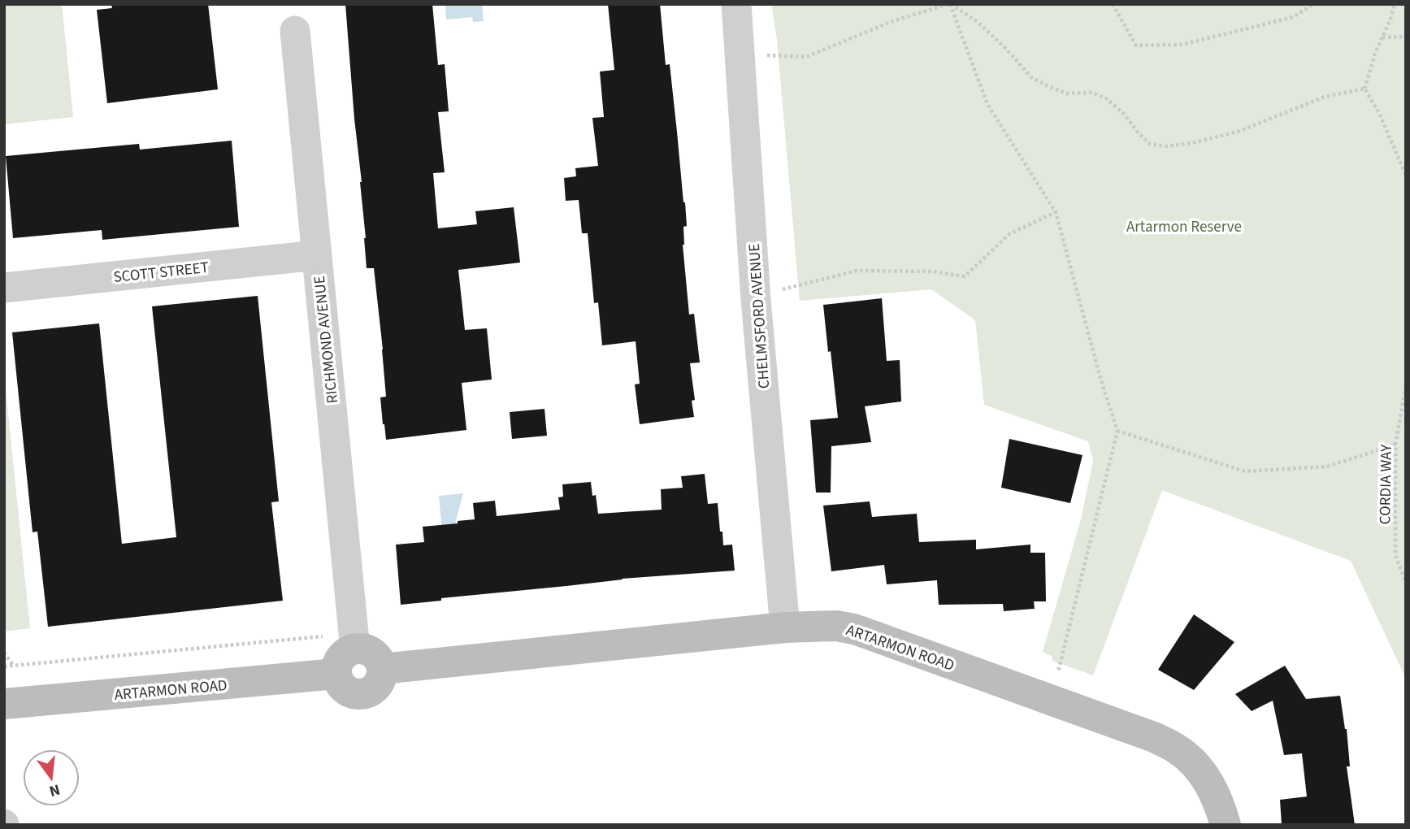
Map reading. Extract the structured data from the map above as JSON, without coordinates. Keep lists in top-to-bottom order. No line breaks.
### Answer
{"streets":{"street":["SCOTT STREET","CHELMSFORD AVENUE","RICHMOND AVENUE","ARTARMON ROAD"],"path":["CORDIA WAY"]},"crossings":[["SCOTT STREET","RICHMOND AVENUE"],["CHELMSFORD AVENUE","ARTARMON ROAD"],["RICHMOND AVENUE","ARTARMON ROAD"]],"parks":["Artarmon Reserve"],"north":"bottom"}
